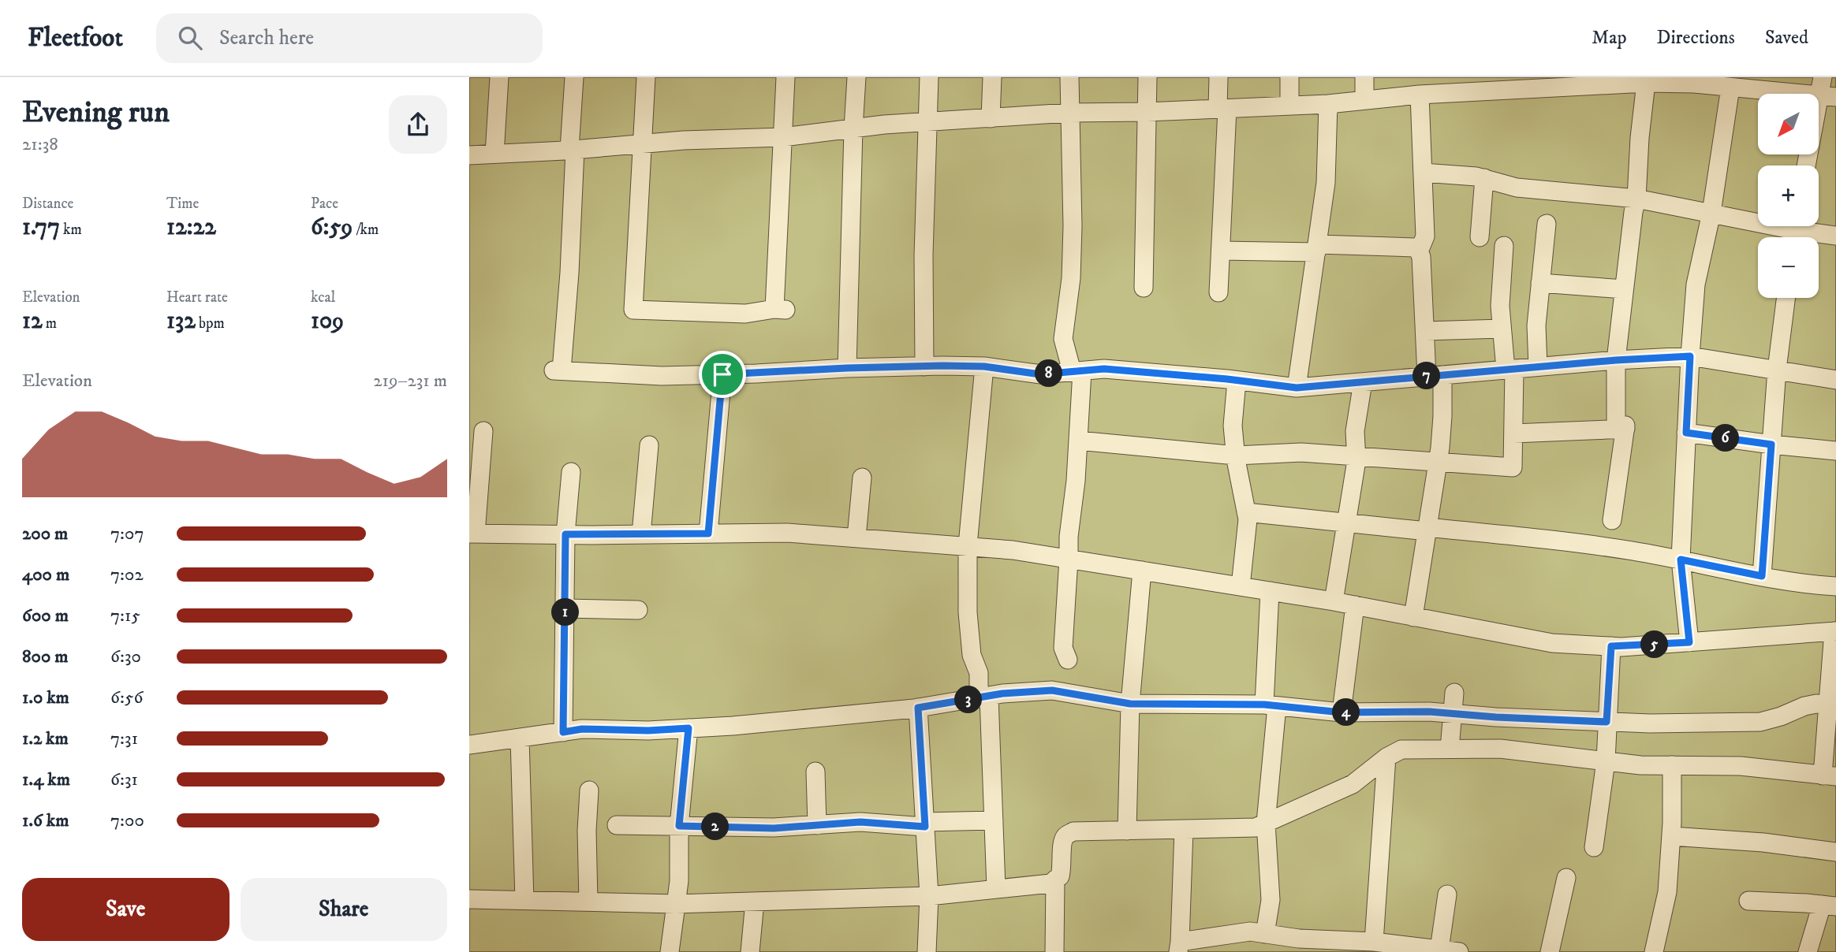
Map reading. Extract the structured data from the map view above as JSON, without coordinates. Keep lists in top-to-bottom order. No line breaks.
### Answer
{"north":"bottom left","page":{"header":"Fleetfoot","search":"Search here","nav":["Map","Directions","Saved"],"heading":["Evening run","21:38"],"map_buttons":["+","−"],"stats":[["Distance","1.77 km"],["Time","12:22"],["Pace","6:59 /km"],["Elevation","12 m"],["Heart rate","132 bpm"],["kcal","109"]],"chart":["Elevation","219–231 m"],"pins":["8","7","6","1","5","3","4","2"],"list":[{"name":"200 m","note":"7:07"},{"name":"400 m","note":"7:02"},{"name":"600 m","note":"7:15"},{"name":"800 m","note":"6:30"},{"name":"1.0 km","note":"6:56"},{"name":"1.2 km","note":"7:31"},{"name":"1.4 km","note":"6:31"},{"name":"1.6 km","note":"7:00"}],"buttons":["Save","Share"]}}
